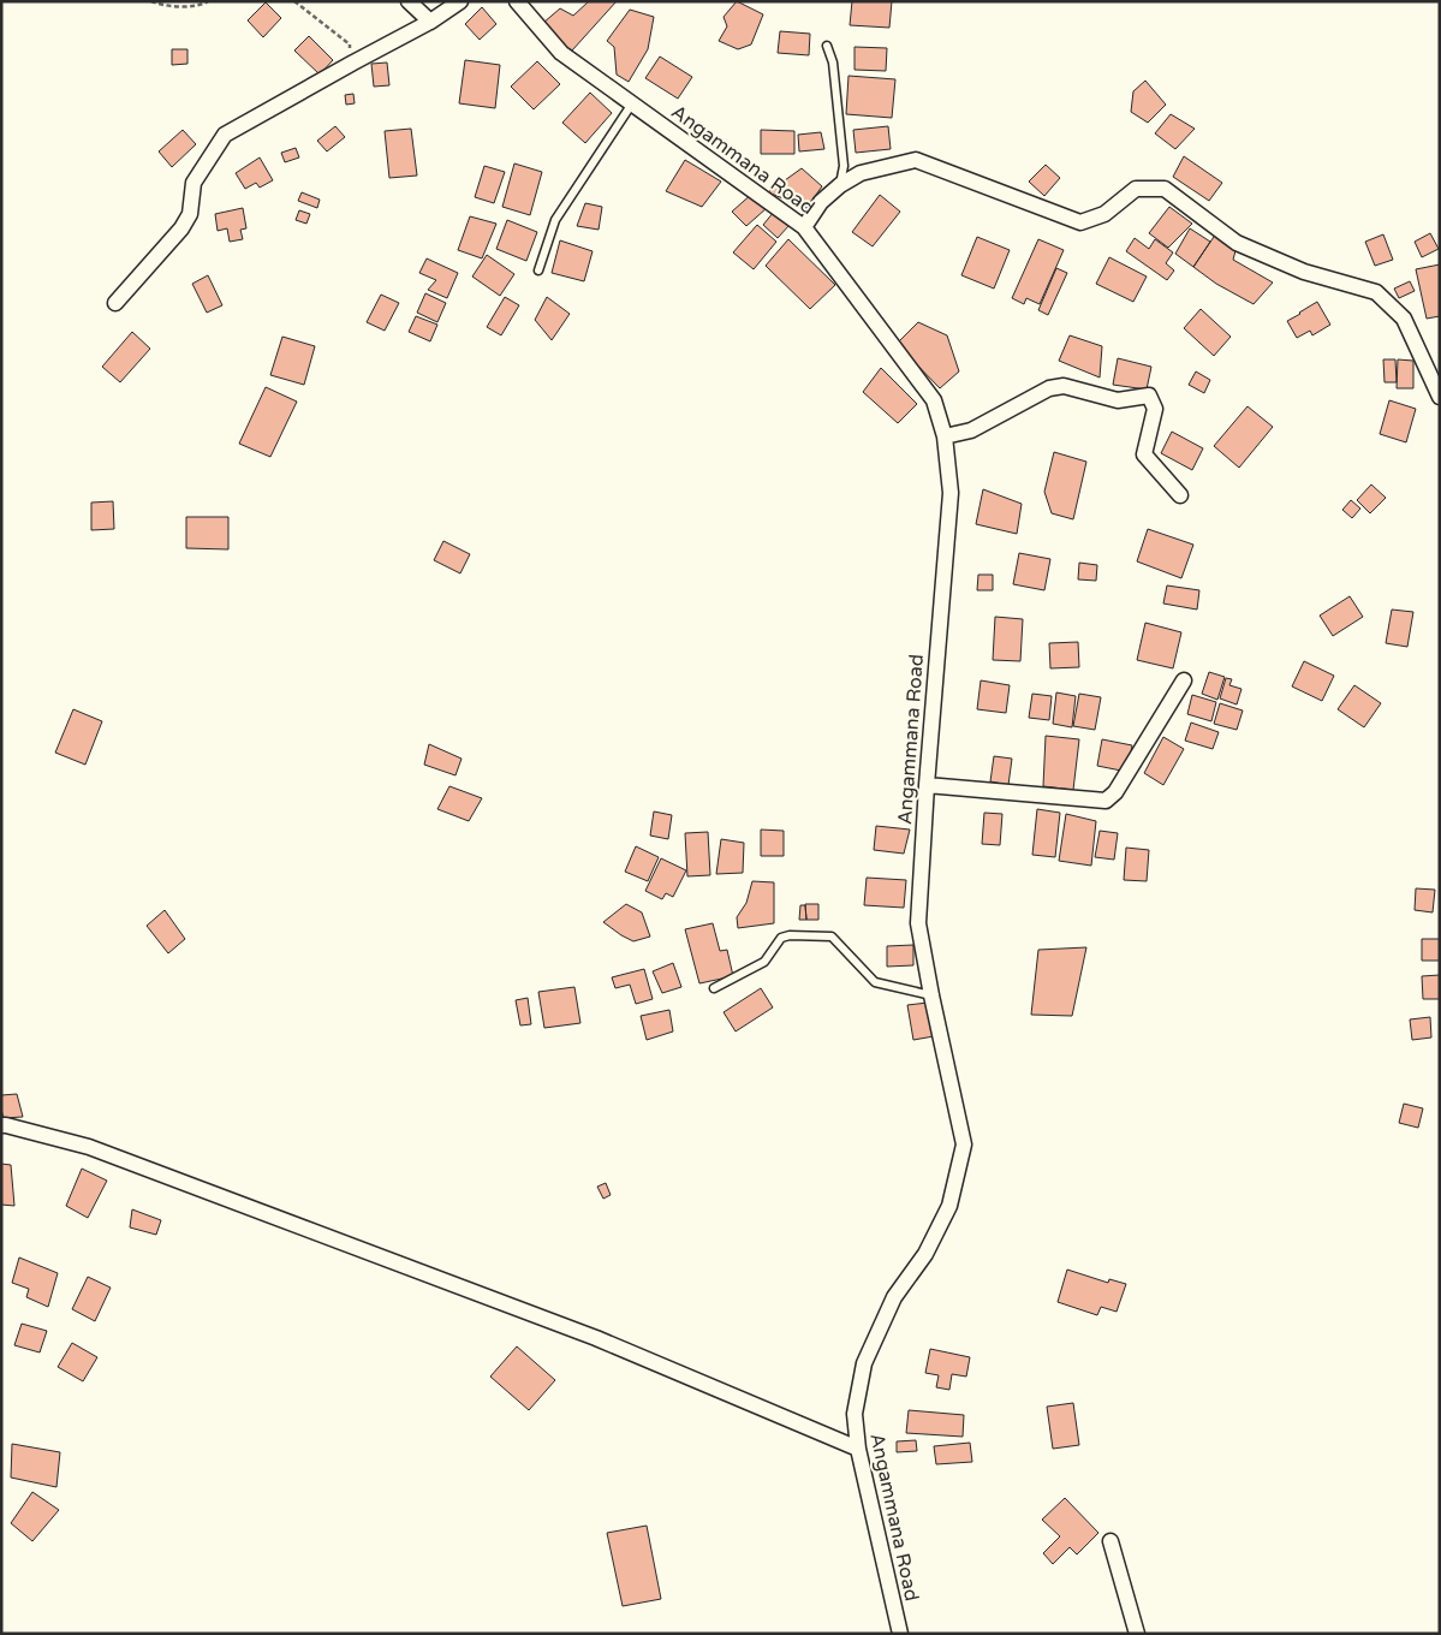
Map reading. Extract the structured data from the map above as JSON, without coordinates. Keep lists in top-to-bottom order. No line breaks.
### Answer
{"streets":{"street":["Angammana Road"]}}
